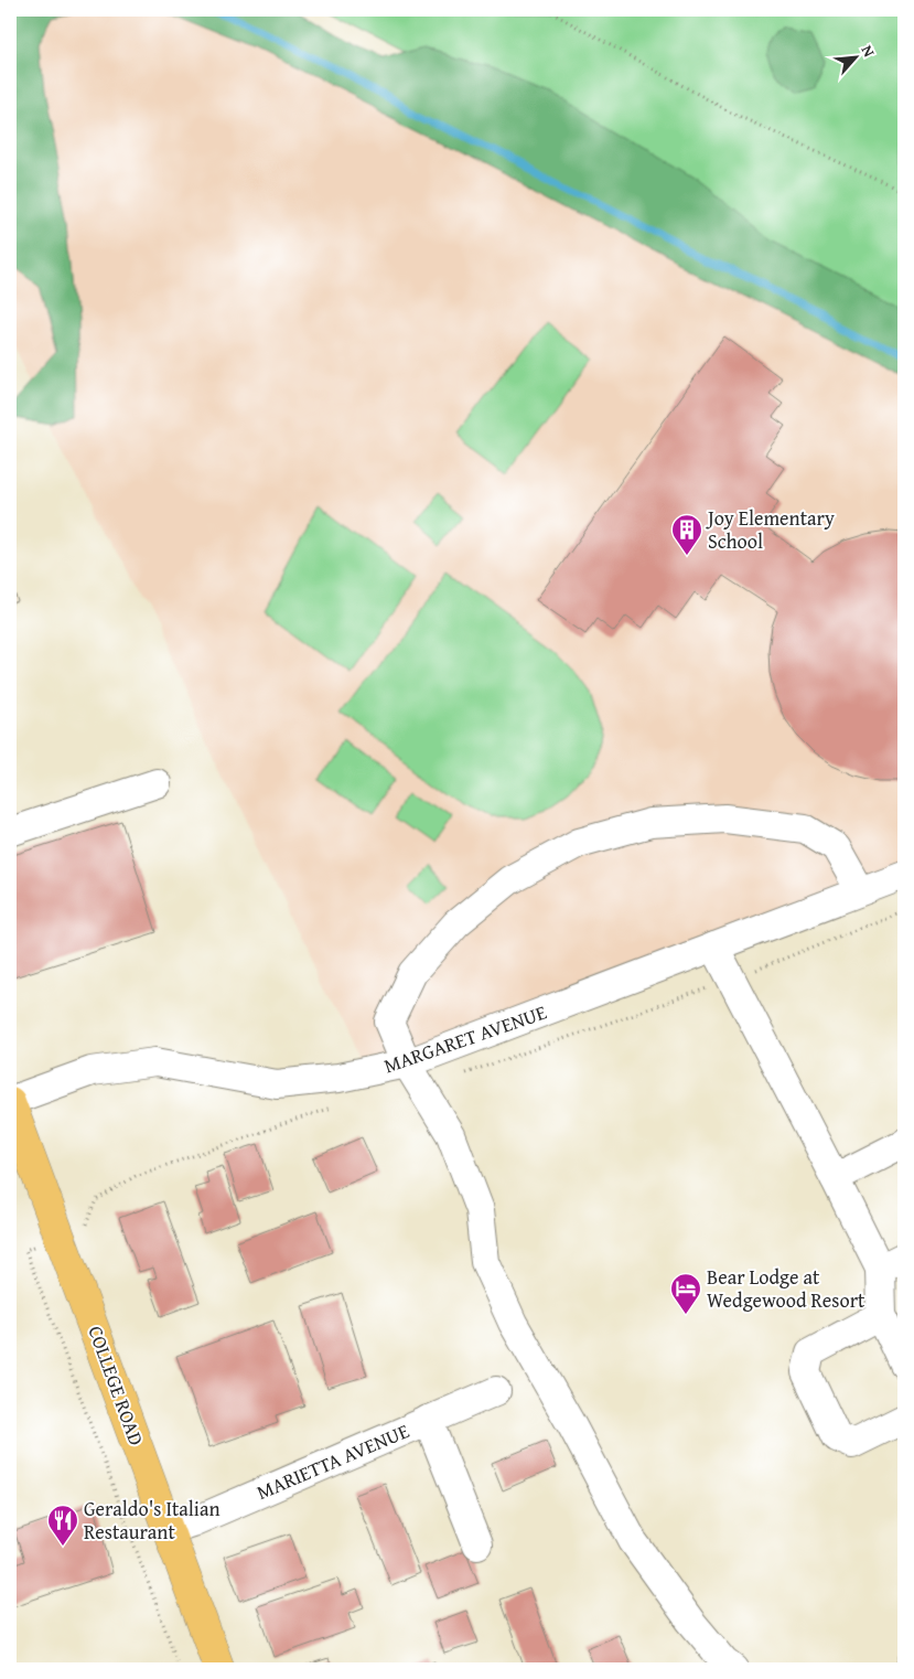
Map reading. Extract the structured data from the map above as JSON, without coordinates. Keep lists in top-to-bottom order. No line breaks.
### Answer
{"streets":{"main road":["COLLEGE ROAD"],"street":["MARGARET AVENUE","MARIETTA AVENUE"]},"crossings":[["MARGARET AVENUE","COLLEGE ROAD"],["COLLEGE ROAD","MARIETTA AVENUE"]],"places":{"building":["Joy Elementary School"],"hotel":["Bear Lodge at Wedgewood Resort"],"restaurant":["Geraldo's Italian Restaurant"]},"north":"top right"}
